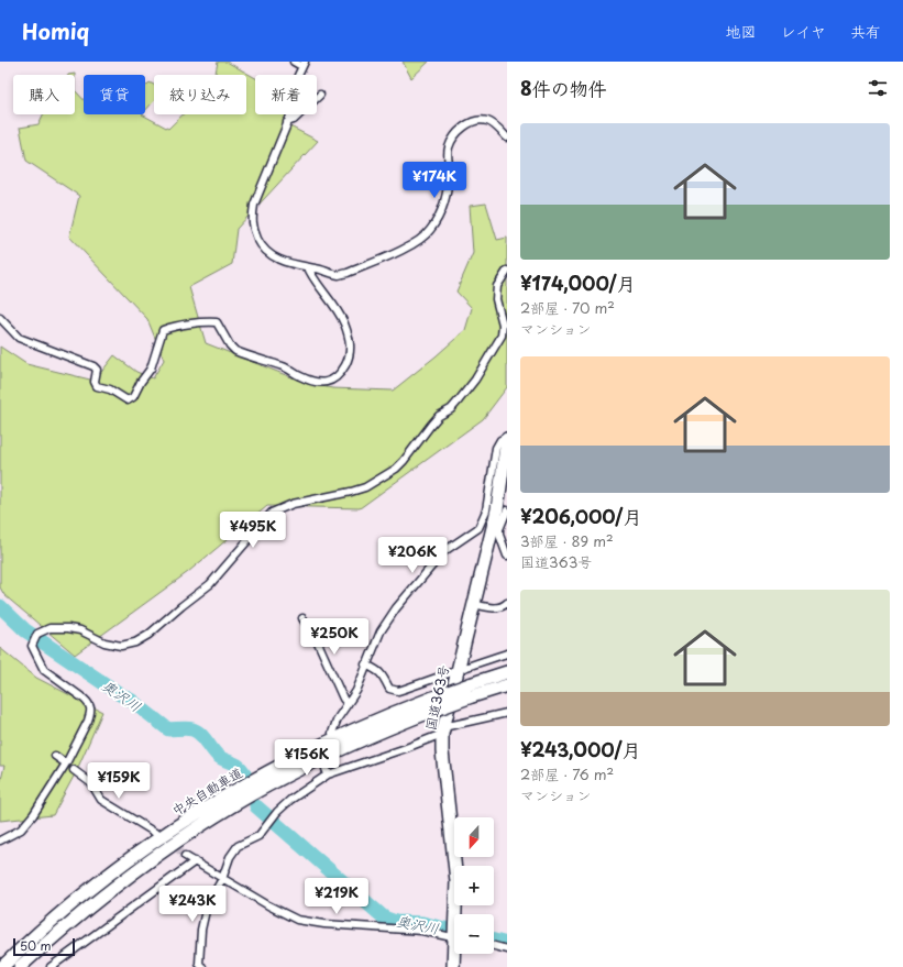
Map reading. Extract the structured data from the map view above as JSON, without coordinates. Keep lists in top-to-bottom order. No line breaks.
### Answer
{"streets":{"highway":["国道363号","中央自動車道"]},"water":["奥沢川"],"scale_bar":"50 m","north":"bottom","page":{"header":"Homiq","nav":["地図","レイヤ","共有"],"heading":"8件の物件","chip":["購入","賃貸","絞り込み","新着"],"list":[{"name":"¥174,000/月","note":"2部屋 · 70 m² · マンション"},{"name":"¥206,000/月","note":"3部屋 · 89 m² · 国道363号"},{"name":"¥243,000/月","note":"2部屋 · 76 m² · マンション"}],"price":["¥174K","¥495K","¥206K","¥250K","¥156K","¥159K","¥219K","¥243K"],"map_buttons":["+","−"],"scale":"50 m"}}
